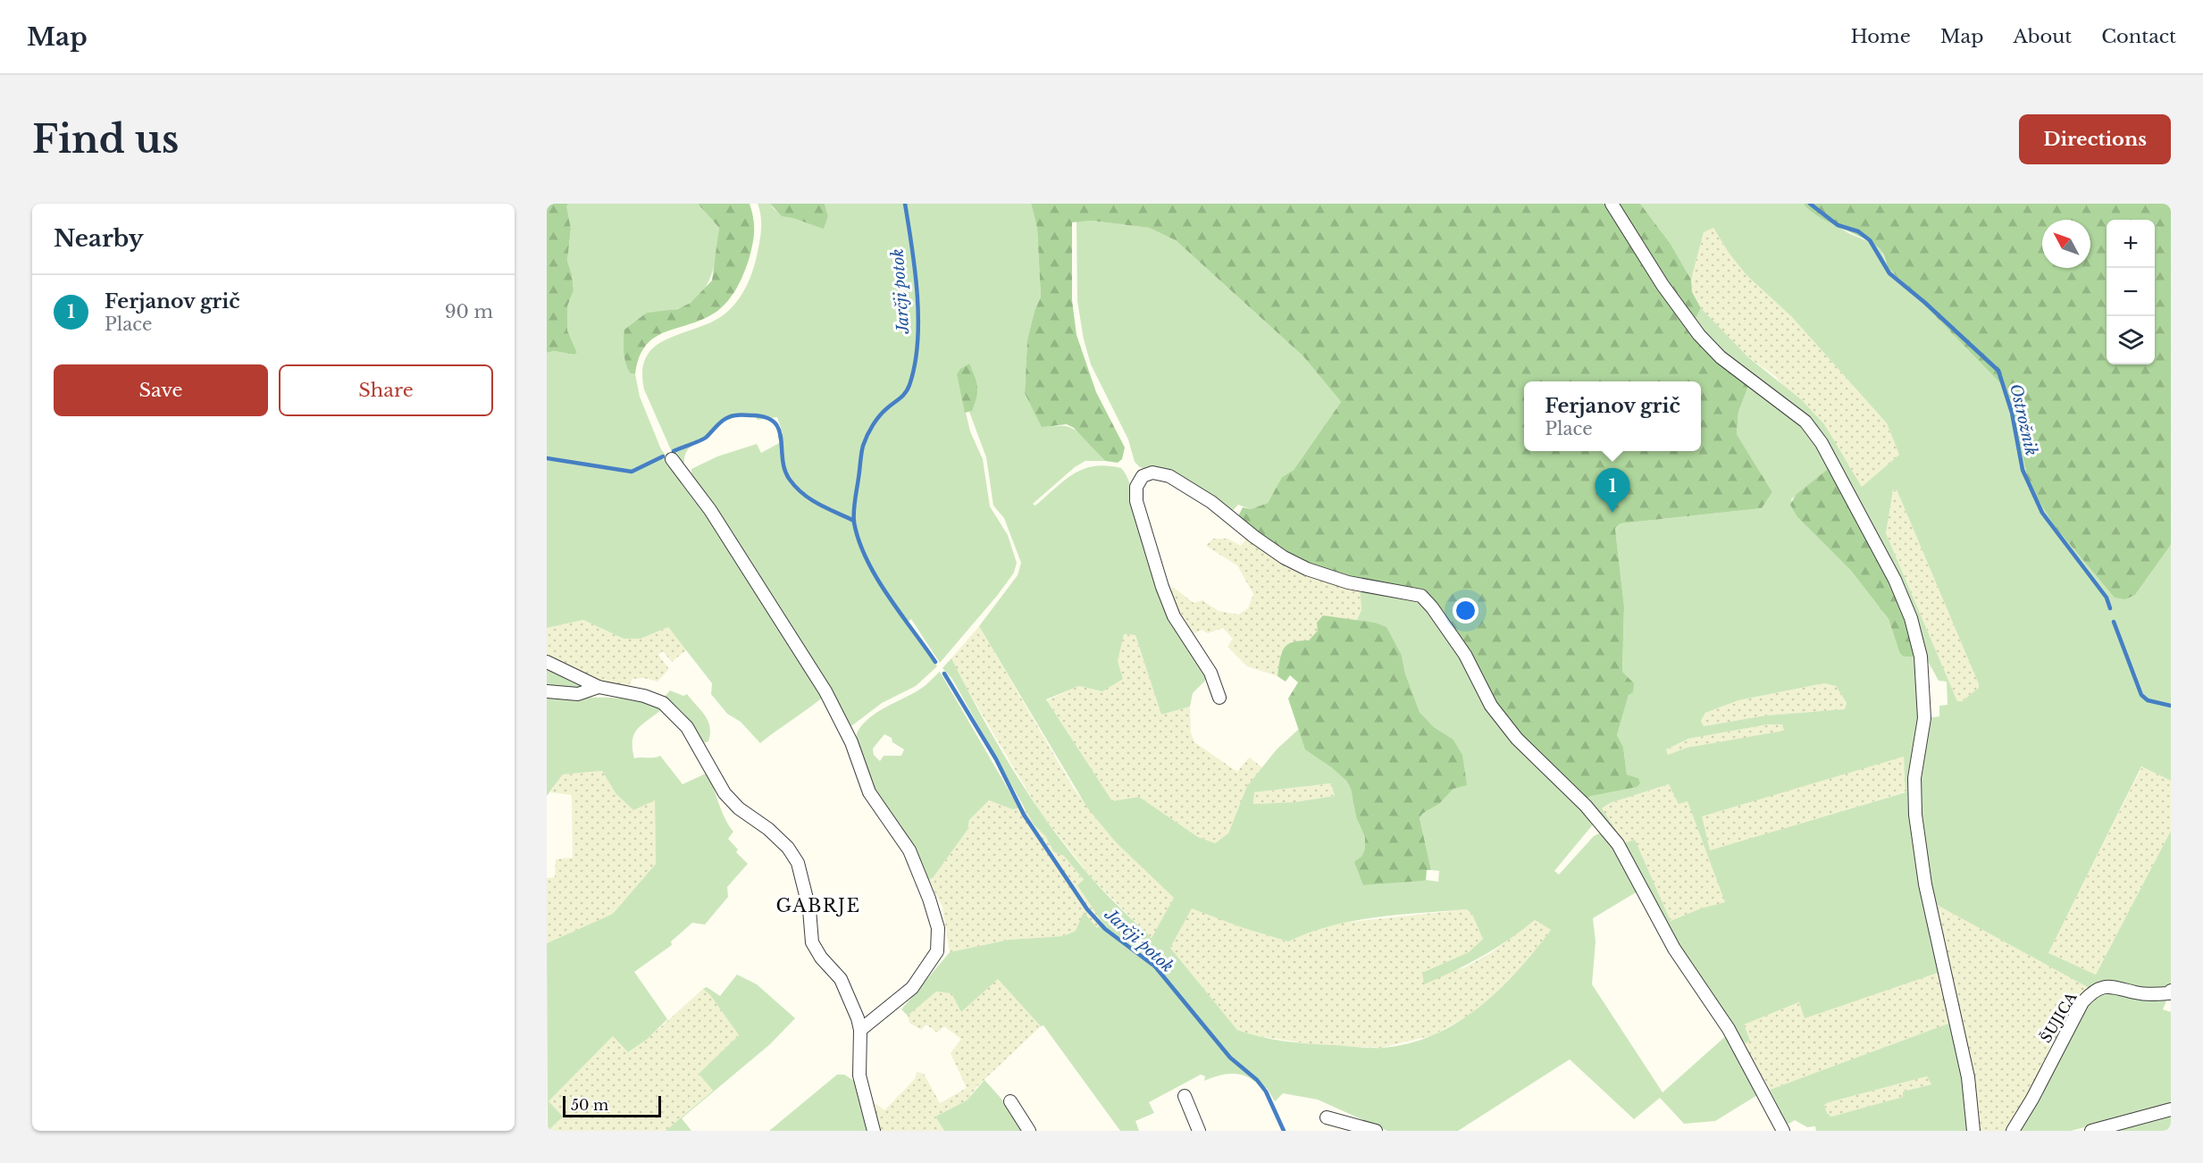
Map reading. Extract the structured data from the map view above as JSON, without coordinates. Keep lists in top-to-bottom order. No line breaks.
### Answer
{"streets":{"street":["ŠUJICA"]},"districts":["GABRJE"],"water":["Jarčji potok","Ostrožnik"],"scale_bar":"50 m","north":"top left","page":{"header":"Map","nav":["Home","Map","About","Contact"],"buttons":["Directions",["Save","Share"]],"title":"Find us","heading":"Nearby","map_buttons":["+","−"],"list":[{"mark":"1","name":"Ferjanov grič","note":"Place","value":"90 m"}],"popup":["Ferjanov grič","Place"],"pins":"1","scale":"50 m"}}
